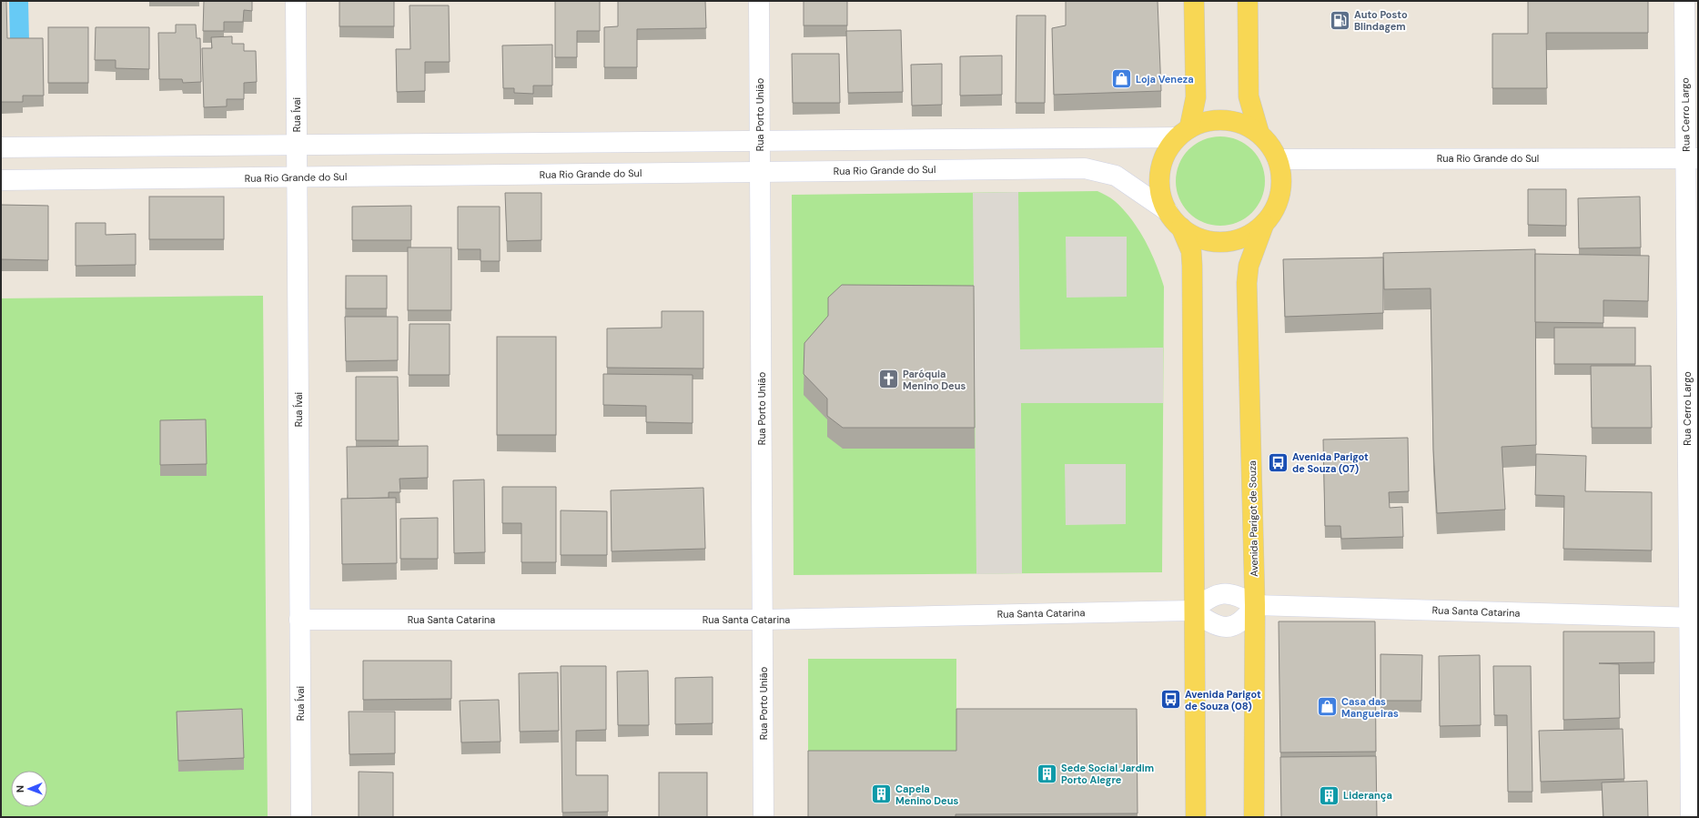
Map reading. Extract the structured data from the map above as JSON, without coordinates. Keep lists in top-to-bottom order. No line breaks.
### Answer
{"streets":{"main road":["Avenida Parigot de Souza"],"street":["Rua Ívai","Rua Porto União","Rua Cerro Largo","Rua Rio Grande do Sul","Rua Santa Catarina"]},"crossings":[["Rua Ívai","Rua Rio Grande do Sul"],["Rua Ívai","Rua Santa Catarina"],["Rua Porto União","Rua Rio Grande do Sul"],["Rua Porto União","Rua Santa Catarina"],["Rua Cerro Largo","Rua Rio Grande do Sul"],["Rua Cerro Largo","Rua Santa Catarina"],["Rua Rio Grande do Sul","Avenida Parigot de Souza"],["Avenida Parigot de Souza","Rua Santa Catarina"]],"places":{"fuel station":["Auto Posto Blindagem"],"shop":["Loja Veneza","Casa das Mangueiras"],"church":["Paróquia Menino Deus"],"bus stop":["Avenida Parigot de Souza (07)","Avenida Parigot de Souza (08)"],"building":["Sede Social Jardim Porto Alegre","Capela Menino Deus","Liderança"]},"north":"left"}
